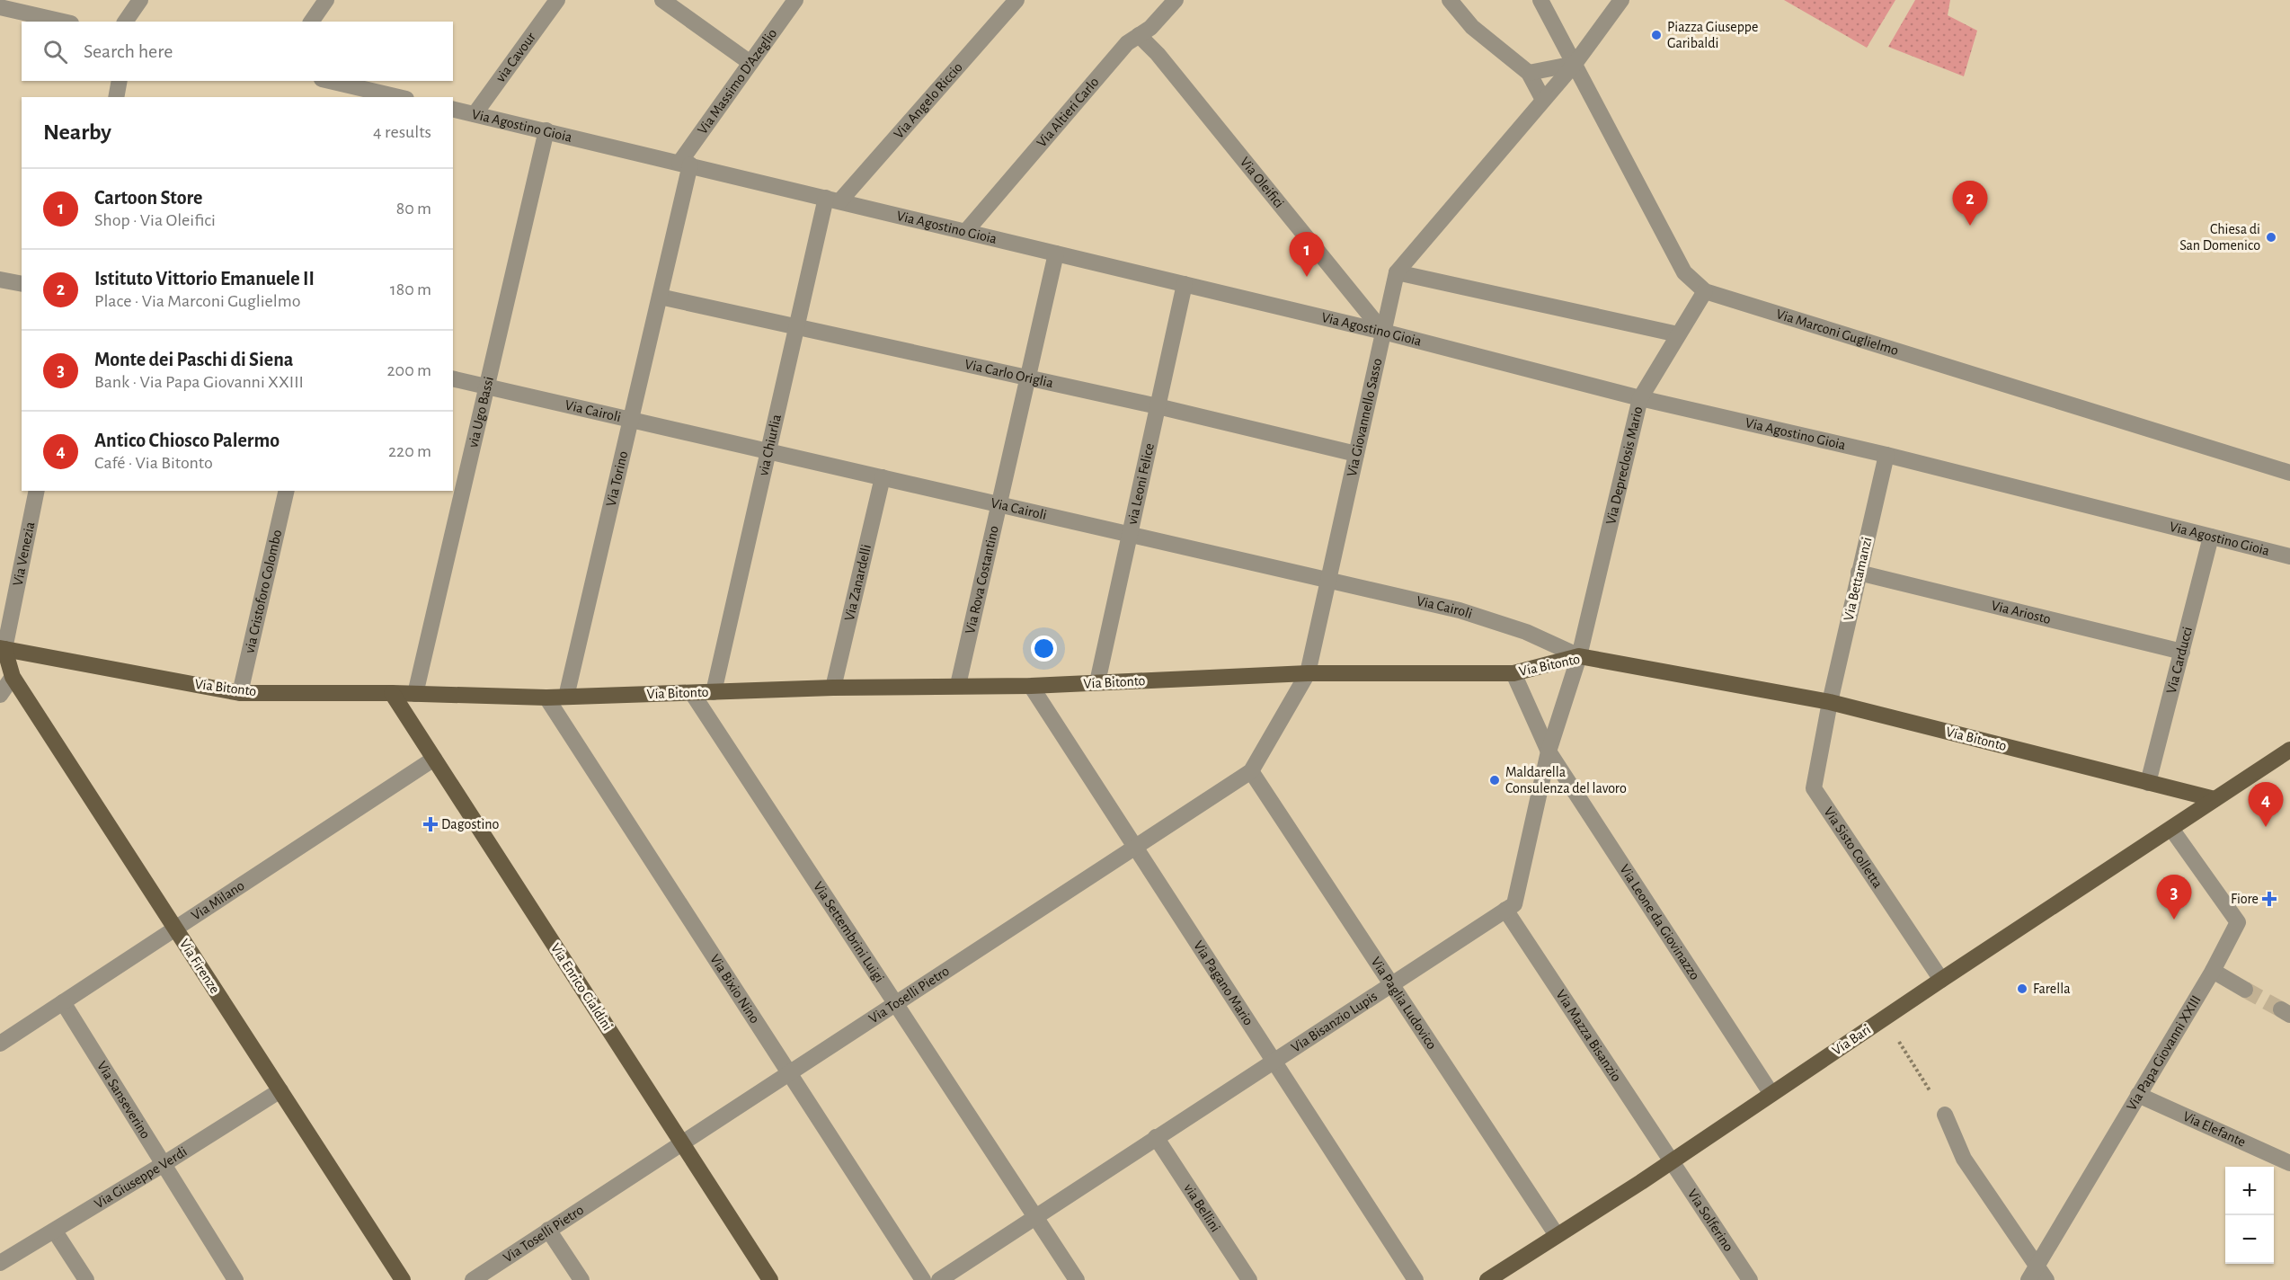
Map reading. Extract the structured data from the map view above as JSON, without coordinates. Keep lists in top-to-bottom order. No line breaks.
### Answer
{"streets":{"main road":["Via Bitonto","Via Firenze","Via Enrico Cialdini","Via Bari"],"street":["via Cavour","Via Massimo D'Azeglio","Via Angelo Riccio","Via Altieri Carlo","Via Agostino Gioia","Via Oleifici","Via Marconi Guglielmo","Via Carlo Origlia","via Ugo Bassi","Via Cairoli","Via Giovannello Sasso","via Chiurlia","Via Depreclosis Mario","Via Torino","via Leoni Felice","Via Venezia","Via Bettamanzi","Via Rova Costantino","Via Zanardelli","via Cristoforo Colombo","Via Ariosto","Via Carducci","Via Sisto Colletta","Via Milano","Via Leone da Giovinazzo","Via Settembrini Luigi","Via Pagano Mario","Via Bixio Nino","Via Toselli Pietro","Via Paglia Ludovico","Via Bisanzio Lupis","Via Mazza Bisanzio","Via Papa Giovanni XXIII","Via Sanseverino","Via Elefante","Via Giuseppe Verdi","via Bellini","Via Solferino"]},"crossings":[["via Cavour","Via Agostino Gioia"],["Via Massimo D'Azeglio","Via Agostino Gioia"],["Via Massimo D'Azeglio","Via Torino"],["Via Angelo Riccio","Via Agostino Gioia"],["Via Angelo Riccio","via Chiurlia"],["Via Altieri Carlo","Via Agostino Gioia"],["Via Altieri Carlo","Via Oleifici"],["Via Agostino Gioia","Via Oleifici"],["Via Agostino Gioia","via Ugo Bassi"],["Via Agostino Gioia","Via Giovannello Sasso"],["Via Agostino Gioia","via Chiurlia"],["Via Agostino Gioia","Via Depreclosis Mario"],["Via Agostino Gioia","Via Torino"],["Via Agostino Gioia","via Leoni Felice"],["Via Agostino Gioia","Via Bettamanzi"],["Via Agostino Gioia","Via Rova Costantino"],["Via Agostino Gioia","Via Carducci"],["Via Oleifici","Via Giovannello Sasso"],["Via Marconi Guglielmo","Via Giovannello Sasso"],["Via Marconi Guglielmo","Via Depreclosis Mario"],["Via Carlo Origlia","Via Giovannello Sasso"],["Via Carlo Origlia","via Chiurlia"],["Via Carlo Origlia","Via Torino"],["Via Carlo Origlia","via Leoni Felice"],["Via Carlo Origlia","Via Rova Costantino"],["via Ugo Bassi","Via Cairoli"],["via Ugo Bassi","Via Bitonto"],["Via Cairoli","Via Giovannello Sasso"],["Via Cairoli","via Chiurlia"],["Via Cairoli","Via Depreclosis Mario"],["Via Cairoli","Via Torino"],["Via Cairoli","via Leoni Felice"],["Via Cairoli","Via Rova Costantino"],["Via Cairoli","Via Zanardelli"],["Via Cairoli","Via Bitonto"],["Via Cairoli","Via Bisanzio Lupis"],["Via Giovannello Sasso","Via Bitonto"],["Via Giovannello Sasso","Via Toselli Pietro"],["via Chiurlia","Via Bitonto"],["Via Depreclosis Mario","Via Bitonto"],["Via Depreclosis Mario","Via Bisanzio Lupis"],["Via Torino","Via Bitonto"],["via Leoni Felice","Via Bitonto"],["Via Venezia","Via Bitonto"],["Via Venezia","Via Firenze"],["Via Bettamanzi","Via Ariosto"],["Via Bettamanzi","Via Bitonto"],["Via Bettamanzi","Via Sisto Colletta"],["Via Rova Costantino","Via Bitonto"],["Via Zanardelli","Via Bitonto"],["via Cristoforo Colombo","Via Bitonto"],["Via Ariosto","Via Carducci"],["Via Carducci","Via Bitonto"],["Via Bitonto","Via Sisto Colletta"],["Via Bitonto","Via Leone da Giovinazzo"],["Via Bitonto","Via Settembrini Luigi"],["Via Bitonto","Via Firenze"],["Via Bitonto","Via Pagano Mario"],["Via Bitonto","Via Enrico Cialdini"],["Via Bitonto","Via Bixio Nino"],["Via Bitonto","Via Toselli Pietro"],["Via Bitonto","Via Bisanzio Lupis"],["Via Bitonto","Via Bari"],["Via Sisto Colletta","Via Bari"],["Via Milano","Via Firenze"],["Via Milano","Via Enrico Cialdini"],["Via Milano","Via Sanseverino"],["Via Leone da Giovinazzo","Via Bisanzio Lupis"],["Via Leone da Giovinazzo","Via Bari"],["Via Settembrini Luigi","Via Toselli Pietro"],["Via Settembrini Luigi","Via Bisanzio Lupis"],["Via Firenze","Via Giuseppe Verdi"],["Via Pagano Mario","Via Toselli Pietro"],["Via Pagano Mario","Via Bisanzio Lupis"],["Via Enrico Cialdini","Via Toselli Pietro"],["Via Bixio Nino","Via Toselli Pietro"],["Via Toselli Pietro","Via Paglia Ludovico"],["Via Paglia Ludovico","Via Bisanzio Lupis"],["Via Paglia Ludovico","Via Bari"],["Via Bisanzio Lupis","Via Mazza Bisanzio"],["Via Bisanzio Lupis","via Bellini"],["Via Mazza Bisanzio","Via Bari"],["Via Mazza Bisanzio","Via Solferino"],["Via Bari","Via Papa Giovanni XXIII"],["Via Bari","Via Solferino"],["Via Papa Giovanni XXIII","Via Elefante"],["Via Sanseverino","Via Giuseppe Verdi"]],"places":{"other":["Piazza Giuseppe Garibaldi","Chiesa di San Domenico","Maldarella Consulenza del lavoro","Farella"],"health":["Dagostino","Fiore"]},"page":{"search":"Search here","heading":["Nearby","4 results"],"list":[{"mark":"1","name":"Cartoon Store","note":"Shop · Via Oleifici","value":"80 m"},{"mark":"2","name":"Istituto Vittorio Emanuele II","note":"Place · Via Marconi Guglielmo","value":"180 m"},{"mark":"3","name":"Monte dei Paschi di Siena","note":"Bank · Via Papa Giovanni XXIII","value":"200 m"},{"mark":"4","name":"Antico Chiosco Palermo","note":"Café · Via Bitonto","value":"220 m"}],"pins":["2","1","4","3"],"map_buttons":["+","−"]}}
